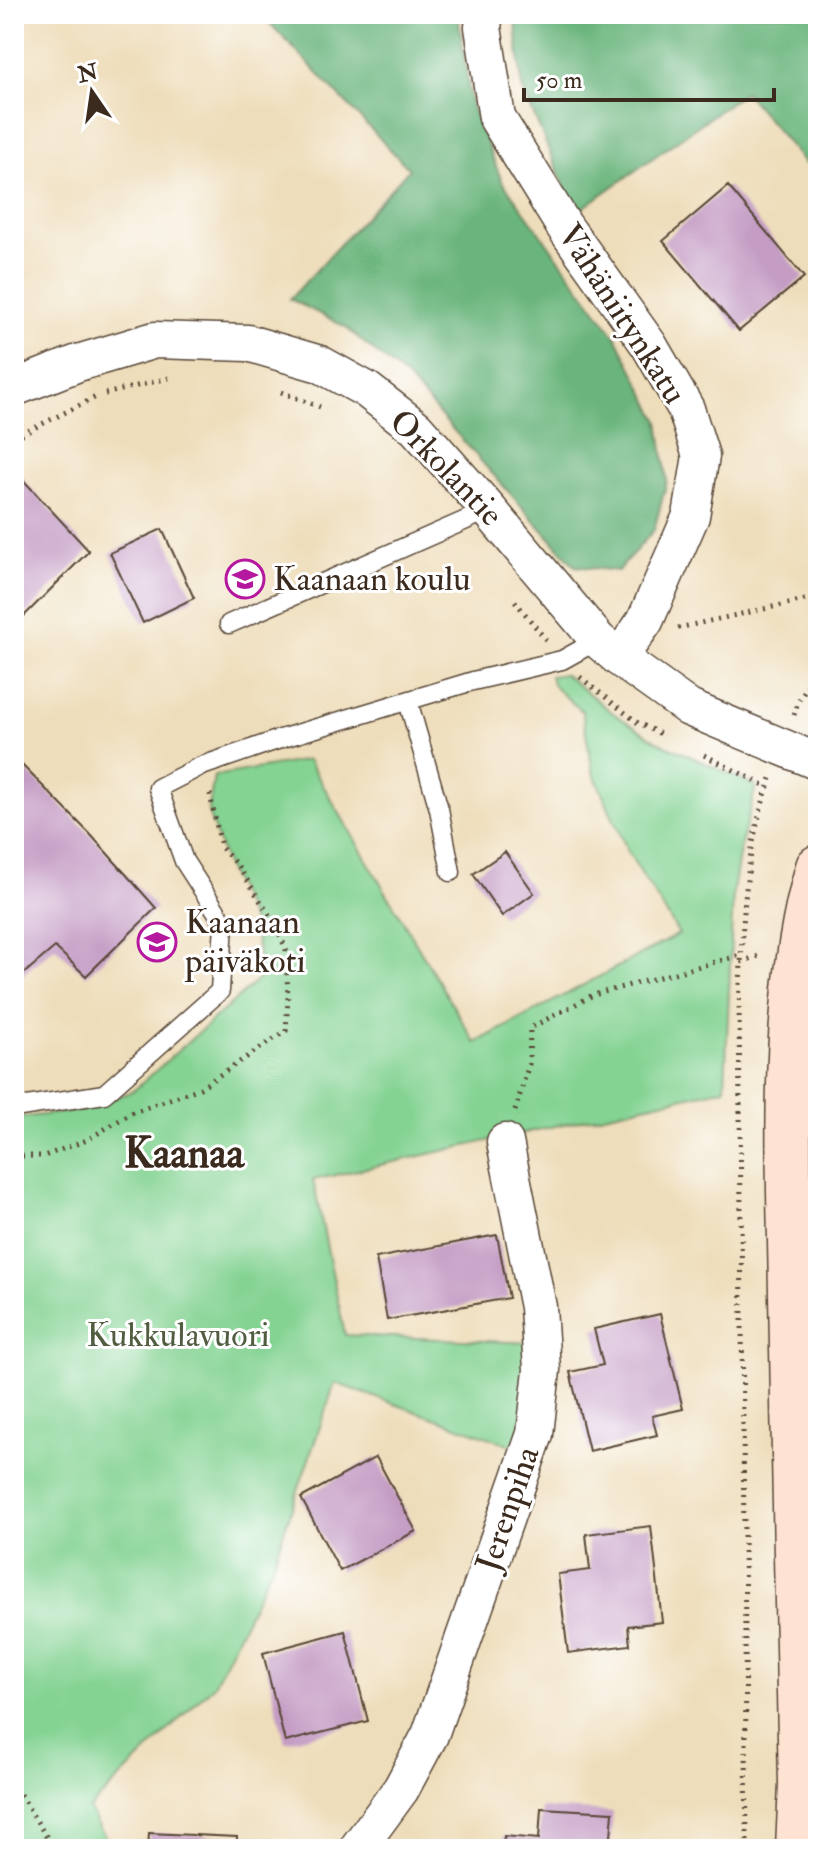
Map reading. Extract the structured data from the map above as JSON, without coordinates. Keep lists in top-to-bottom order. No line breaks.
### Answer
{"streets":{"street":["Vähäniitynkatu","Orkolantie","Jerenpiha"]},"crossings":[["Vähäniitynkatu","Orkolantie"]],"districts":["Kaanaa"],"parks":["Kukkulavuori"],"places":{"school or university":["Kaanaan koulu","Kaanaan päiväkoti"]},"scale_bar":"50 m","north":"top"}
